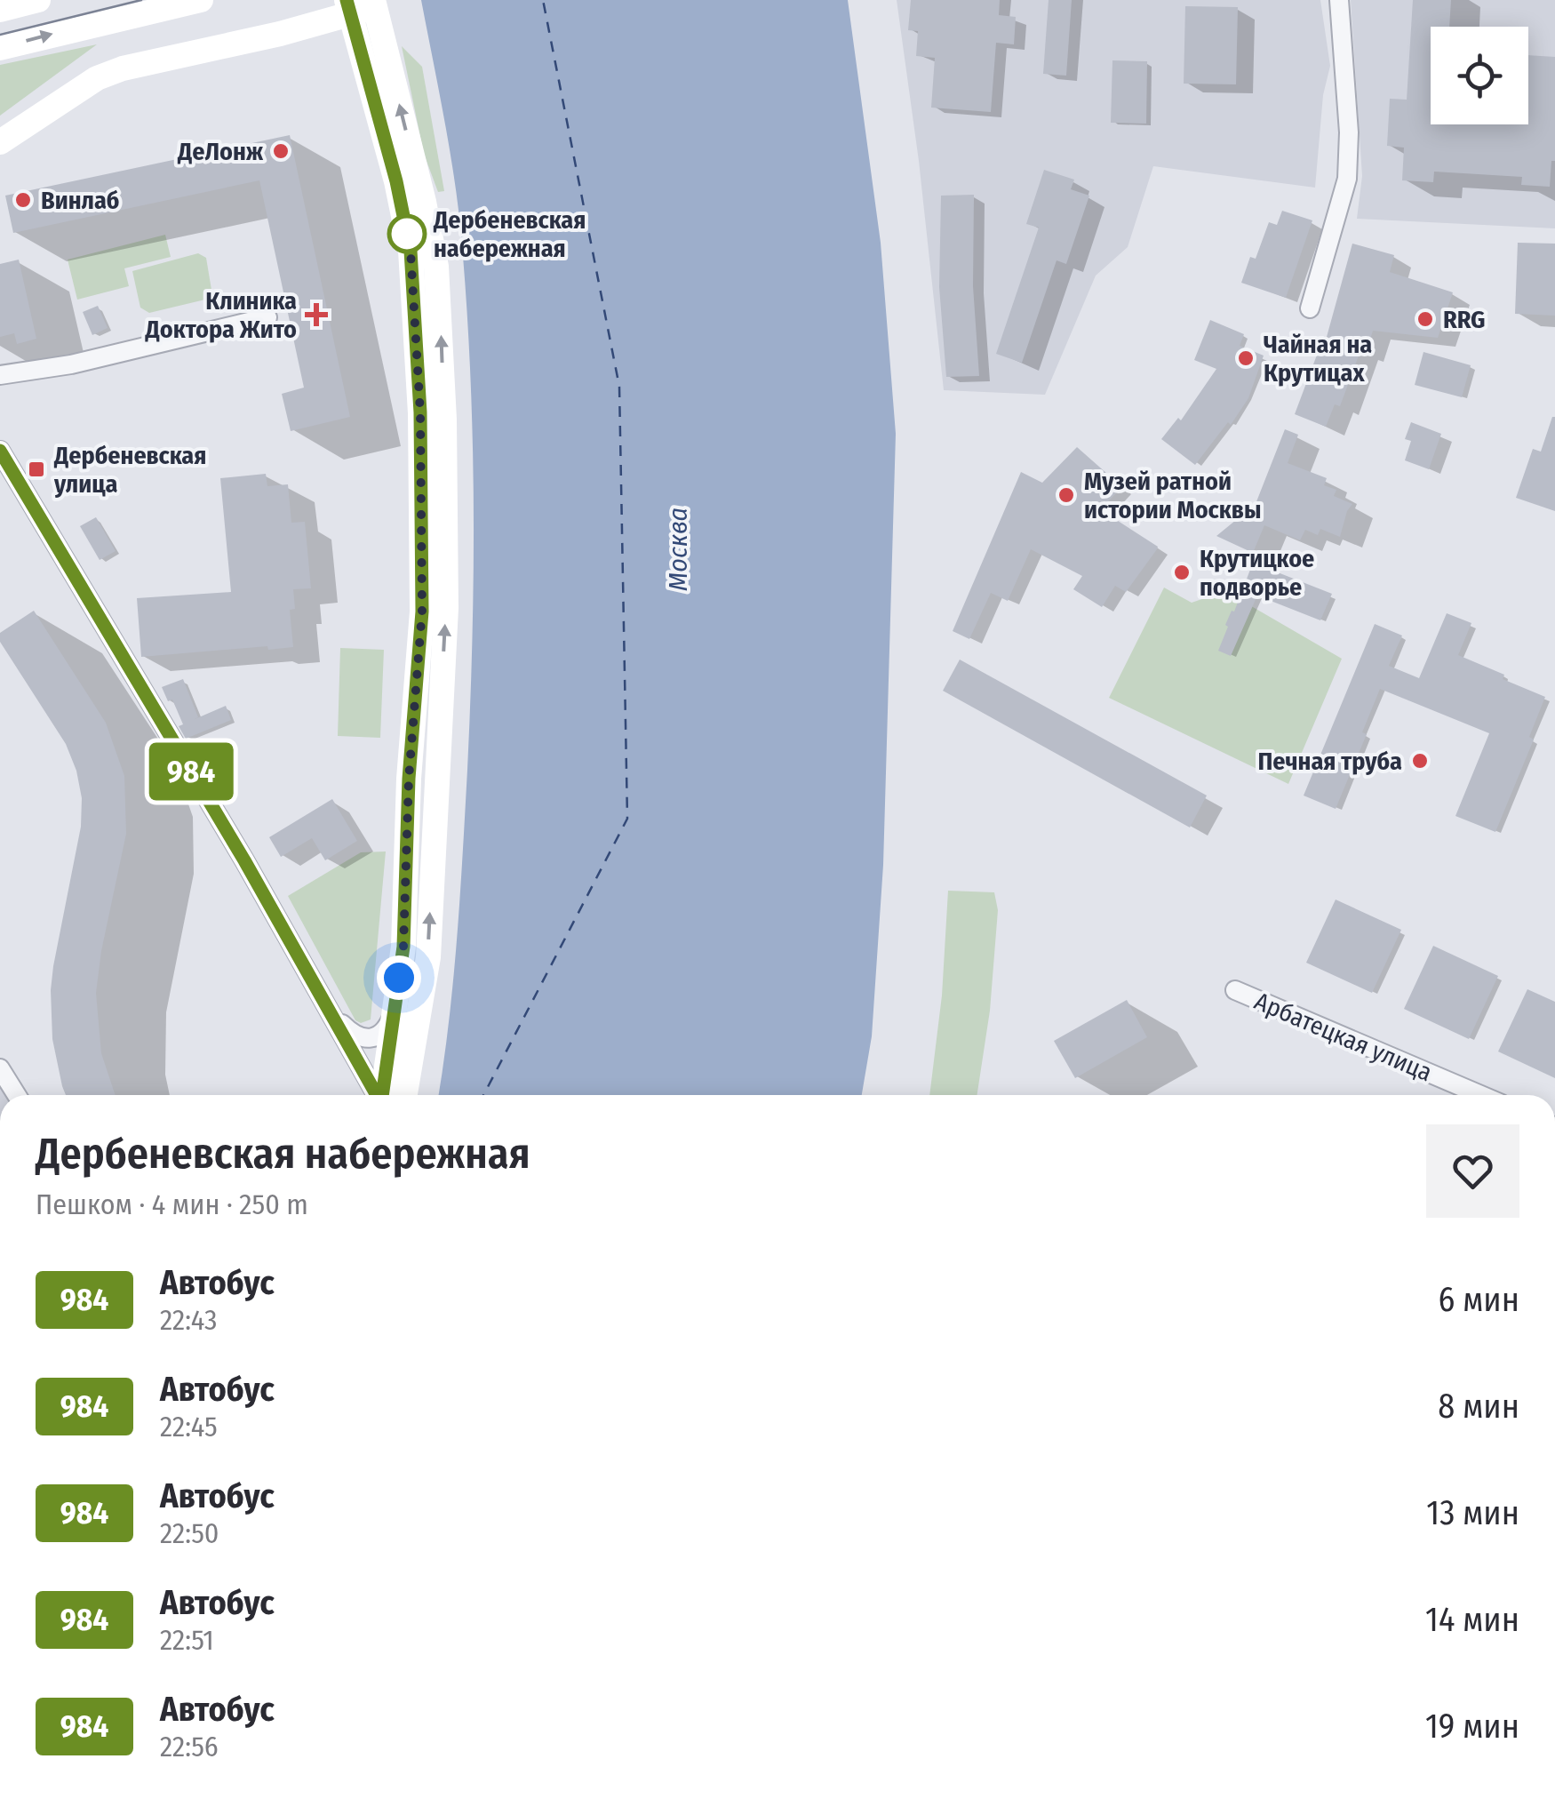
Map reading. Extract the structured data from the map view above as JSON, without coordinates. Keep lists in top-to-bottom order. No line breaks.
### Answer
{"streets":{"street":["Арбатецкая улица"]},"water":["Москва"],"places":{"other":["ДеЛонж","Винлаб","Дербеневская набережная","RRG","Чайная на Крутицах","Музей ратной истории Москвы","Крутицкое подворье","Печная труба"],"health":["Клиника Доктора Жито"],"transit":["Дербеневская улица"]},"lines":["bus line 984"],"page":{"on_map":"984","heading":["Дербеневская набережная","Пешком · 4 мин · 250 m"],"list":[{"mark":"984","name":"Автобус","note":"22:43","value":"6 мин"},{"mark":"984","name":"Автобус","note":"22:45","value":"8 мин"},{"mark":"984","name":"Автобус","note":"22:50","value":"13 мин"},{"mark":"984","name":"Автобус","note":"22:51","value":"14 мин"},{"mark":"984","name":"Автобус","note":"22:56","value":"19 мин"}]}}
